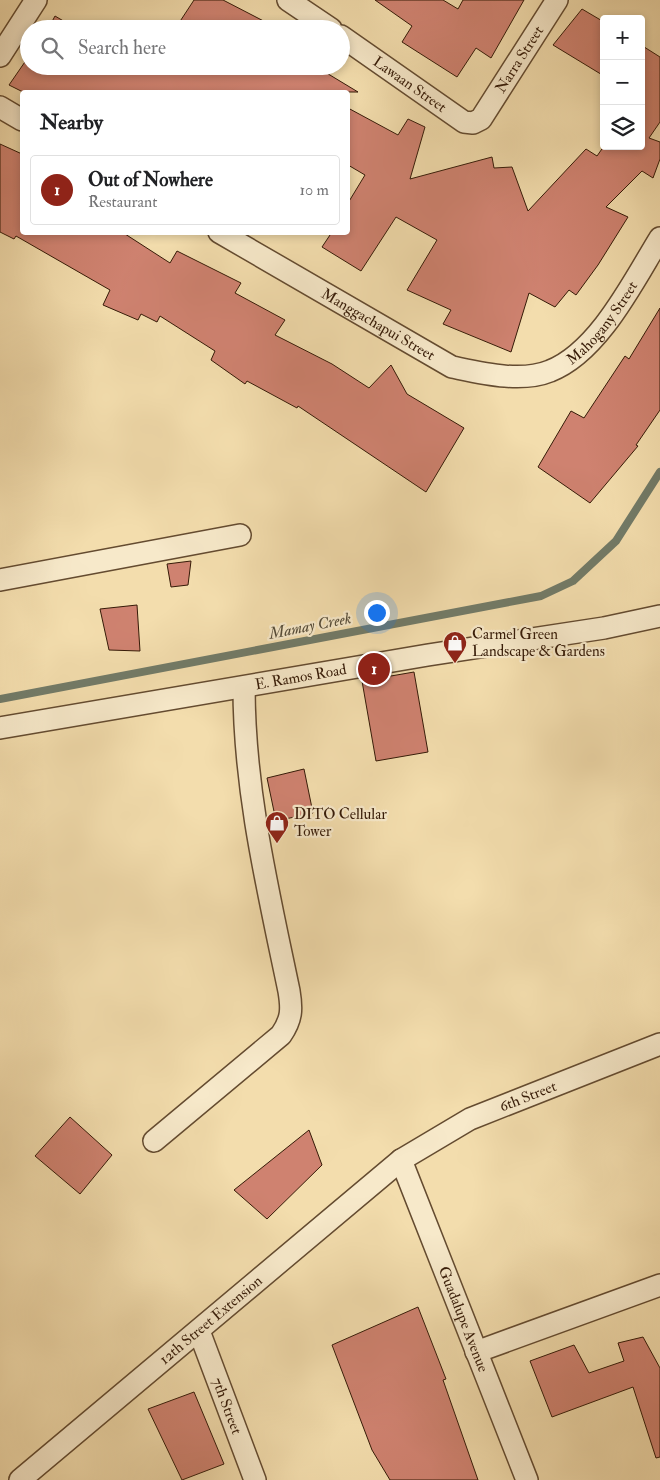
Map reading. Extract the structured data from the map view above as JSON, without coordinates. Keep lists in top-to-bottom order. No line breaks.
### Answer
{"streets":{"street":["Narra Street","Lawaan Street","Mahogany Street","Manggachapui Street","E. Ramos Road","6th Street","12th Street Extension","Guadalupe Avenue","7th Street"]},"crossings":[["Narra Street","Lawaan Street"],["Mahogany Street","Manggachapui Street"],["6th Street","12th Street Extension"],["6th Street","Guadalupe Avenue"],["12th Street Extension","Guadalupe Avenue"],["12th Street Extension","7th Street"]],"water":["Mamay Creek"],"places":{"shop":["Carmel Green Landscape & Gardens","DITO Cellular Tower"]},"page":{"map_buttons":["+","−"],"search":"Search here","heading":"Nearby","list":[{"mark":"1","name":"Out of Nowhere","note":"Restaurant","value":"10 m"}],"pins":"1"}}
